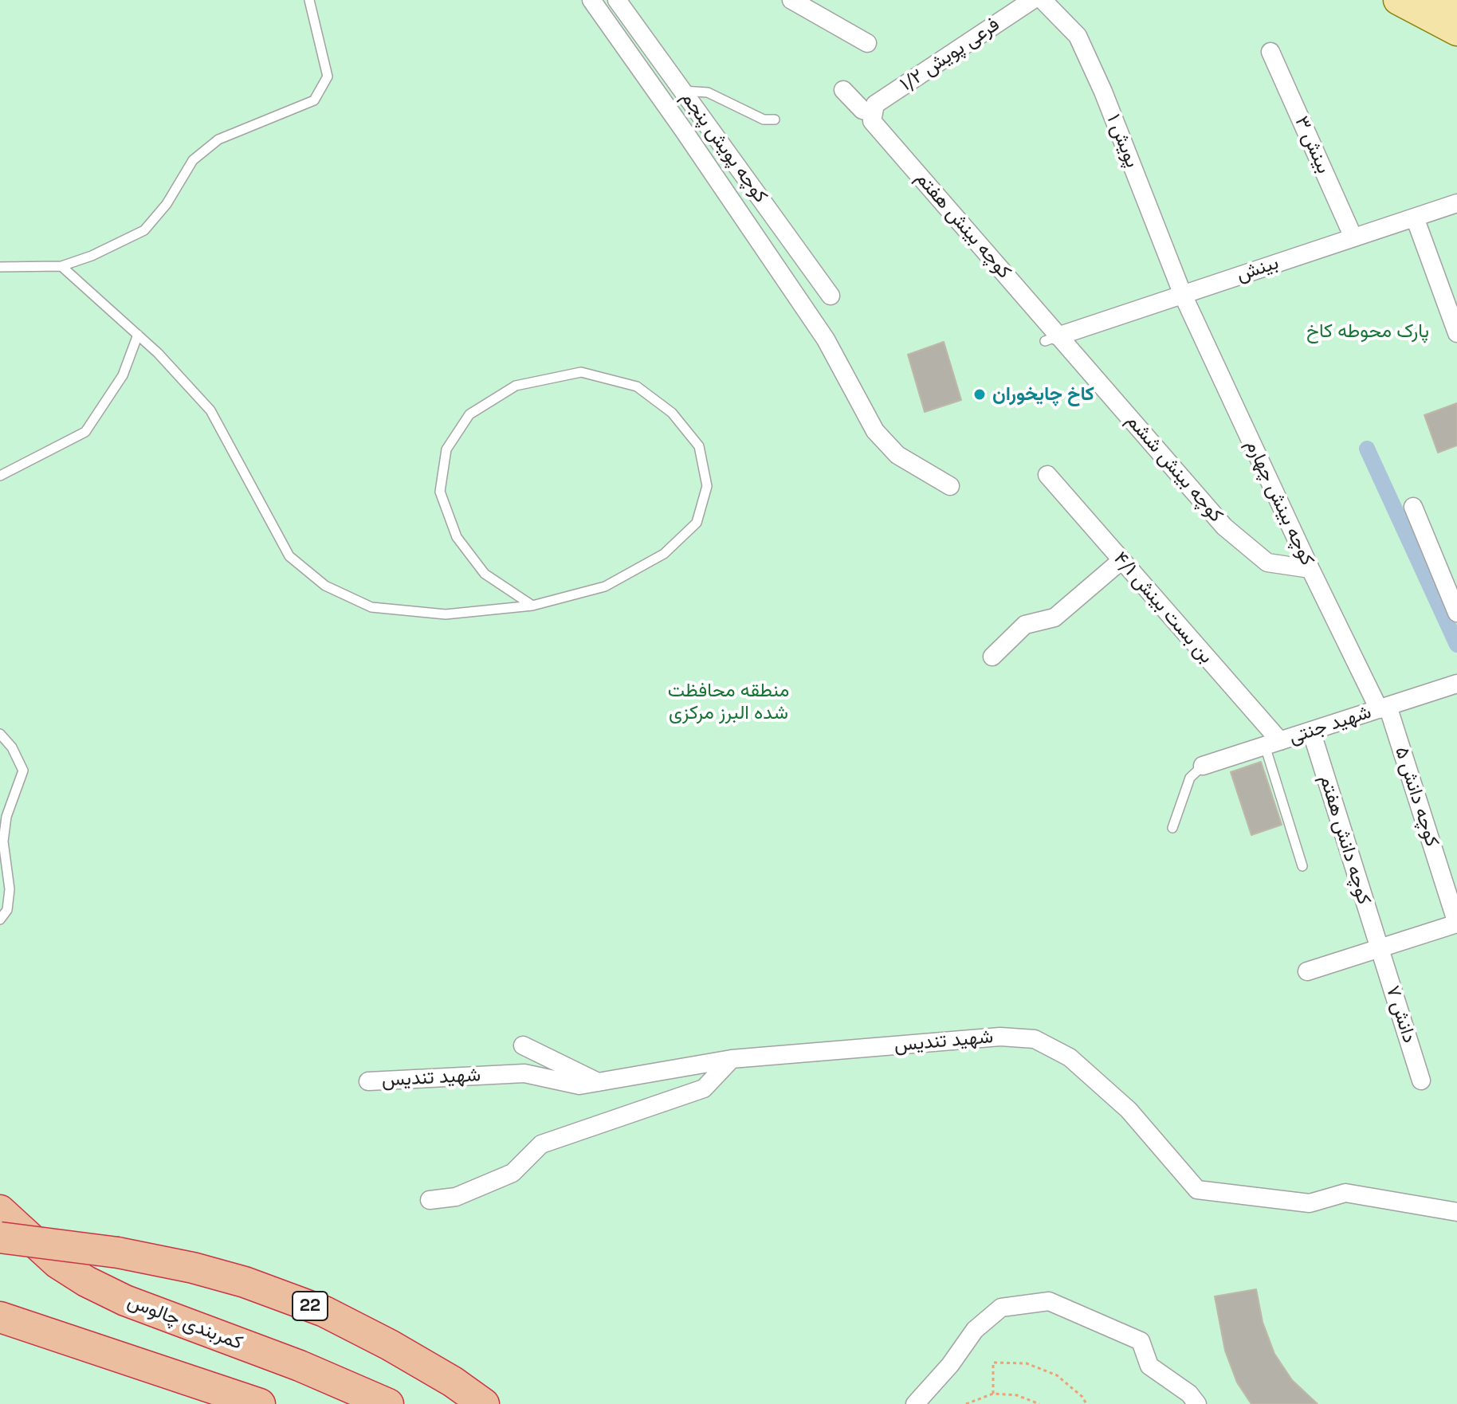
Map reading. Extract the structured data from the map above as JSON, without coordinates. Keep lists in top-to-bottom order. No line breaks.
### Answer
{"streets":{"highway":["22","کمربندی چالوس"],"street":["فرعی پویش ۱/۲","پویش ۱","بینش ۳","کوچه پویش پنجم","کوچه بینش هفتم","بینش","کوچه بینش ششم","کوچه بینش چهارم","بن بست بینش ۴/۱","شهید جنتی","کوچه دانش ۵","کوچه دانش هفتم","دانش ۷","شهید تندیس"]},"crossings":[["فرعی پویش ۱/۲","کوچه بینش هفتم"],["پویش ۱","بینش"],["پویش ۱","کوچه بینش چهارم"],["بینش ۳","بینش"],["کوچه بینش هفتم","بینش"],["کوچه بینش هفتم","کوچه بینش ششم"],["بینش","کوچه بینش ششم"],["بینش","کوچه بینش چهارم"],["کوچه بینش ششم","کوچه بینش چهارم"],["کوچه بینش چهارم","شهید جنتی"],["کوچه بینش چهارم","کوچه دانش ۵"],["بن بست بینش ۴/۱","شهید جنتی"],["شهید جنتی","کوچه دانش ۵"],["شهید جنتی","کوچه دانش هفتم"],["کوچه دانش هفتم","دانش ۷"]],"parks":["پارک محوطه کاخ","منطقه محافظت شده البرز مرکزی"],"places":["کاخ چایخوران"]}
